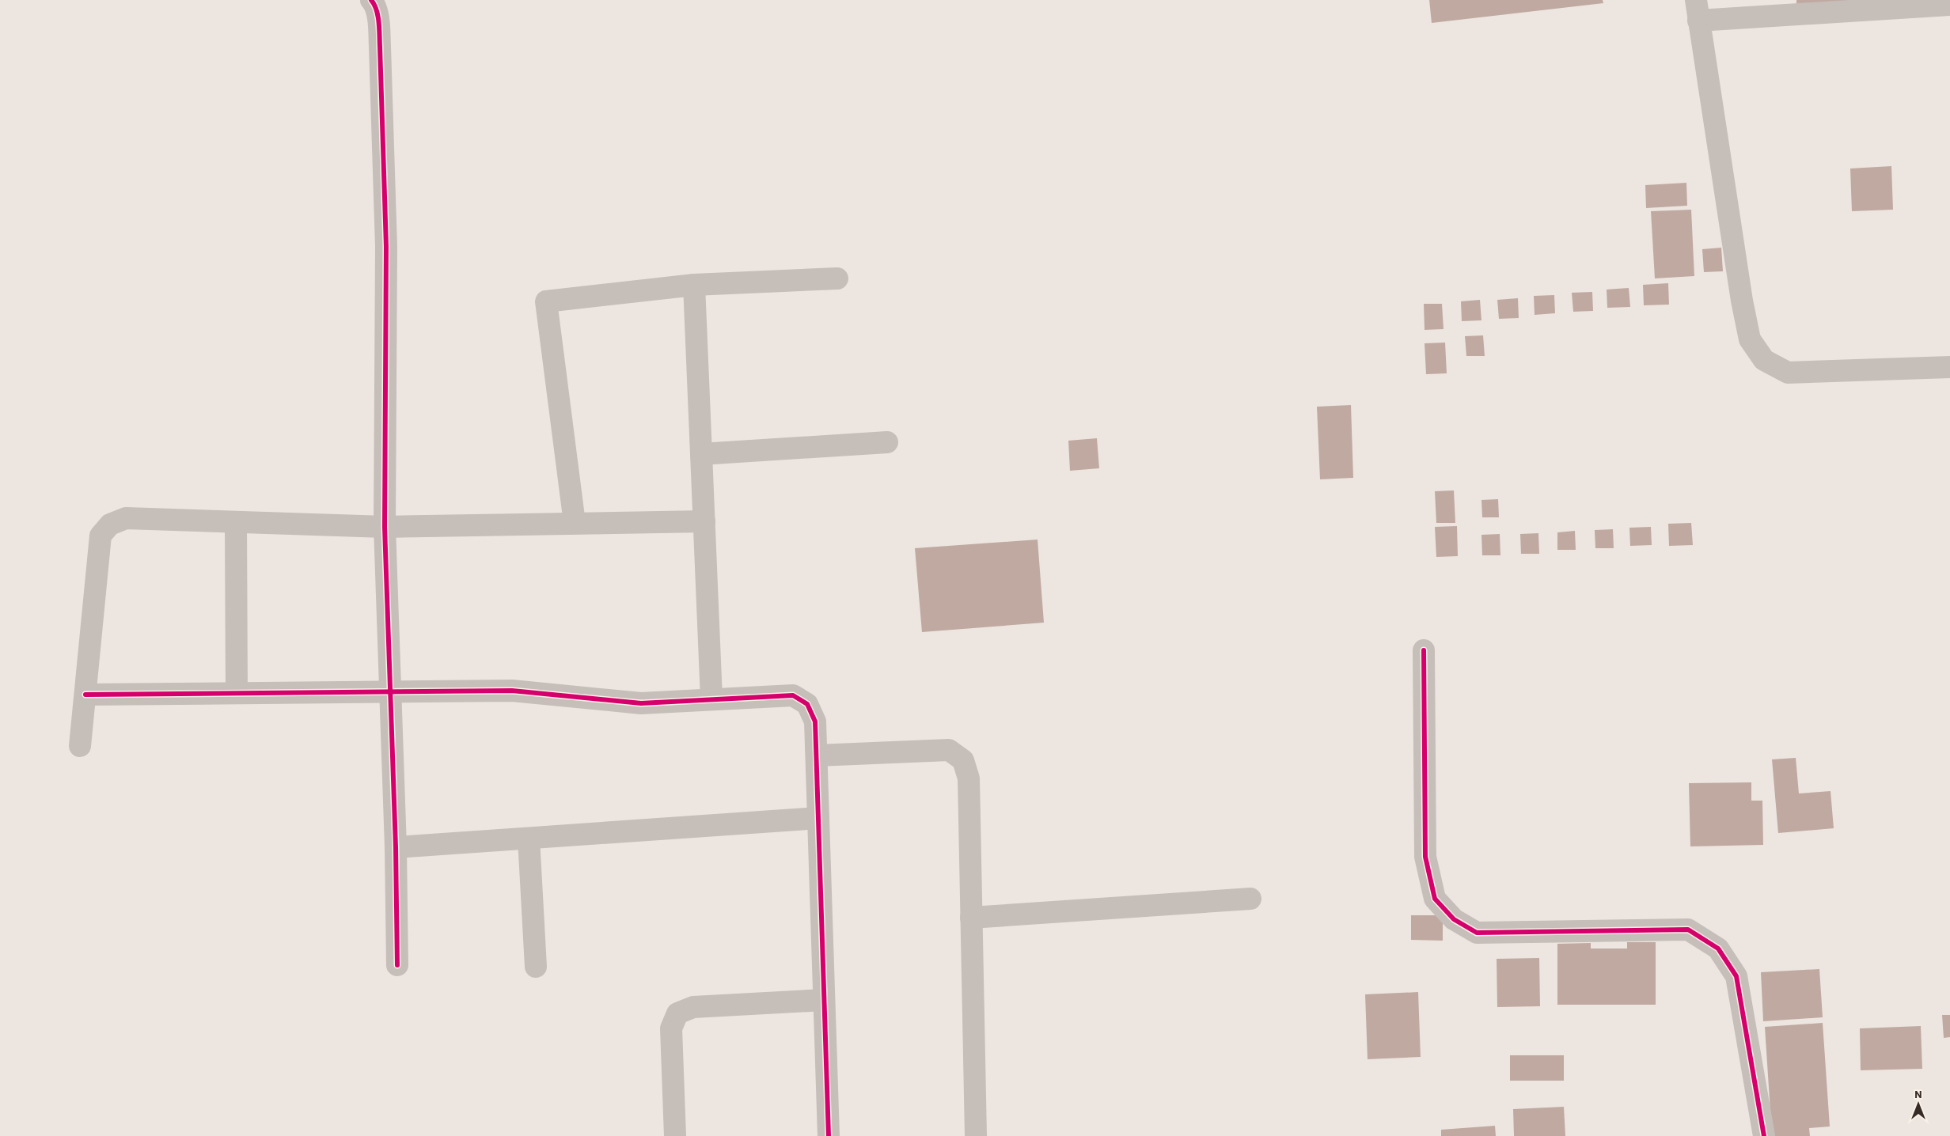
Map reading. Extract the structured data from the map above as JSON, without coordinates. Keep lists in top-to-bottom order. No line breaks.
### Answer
{"north":"top"}
